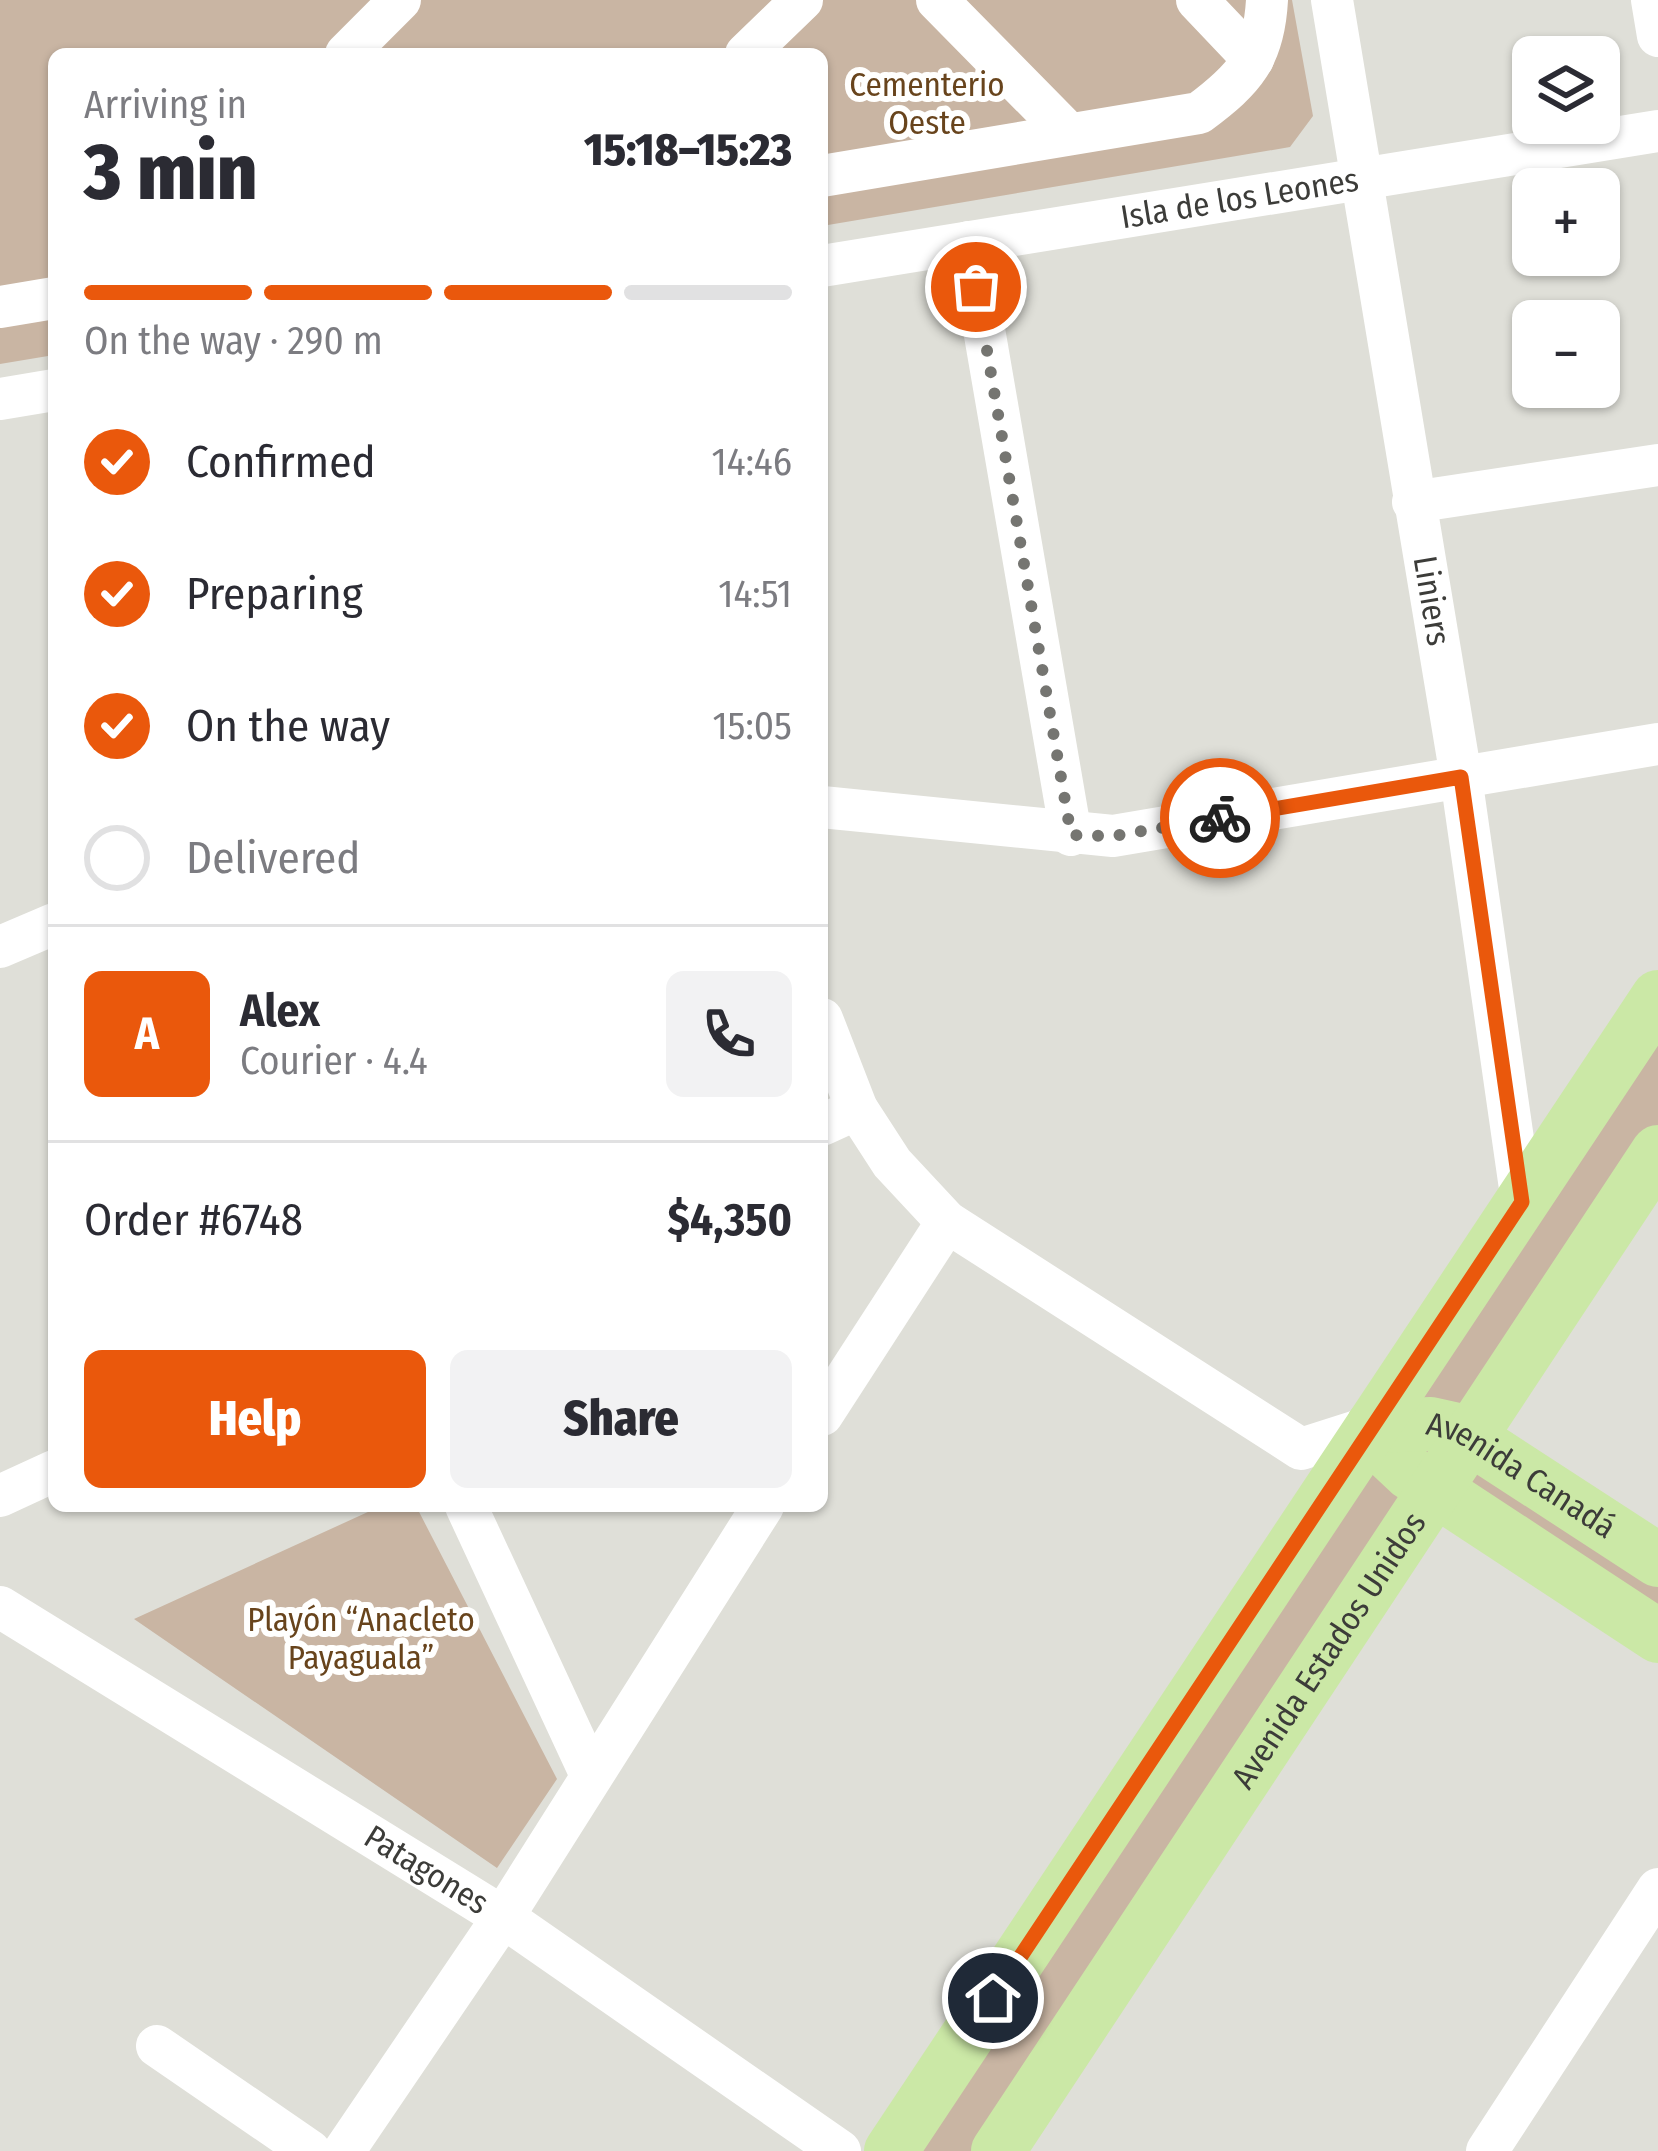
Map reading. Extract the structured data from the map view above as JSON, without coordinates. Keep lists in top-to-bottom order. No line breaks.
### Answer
{"streets":{"main road":["Avenida Canadá","Avenida Estados Unidos"],"street":["Isla de los Leones","Liniers","Patagones"]},"crossings":[["Isla de los Leones","Liniers"],["Avenida Canadá","Avenida Estados Unidos"]],"parks":["Cementerio Oeste","Playón “Anacleto Payaguala”"],"page":{"map_buttons":["+","−"],"heading":["3 min","Arriving in","15:18–15:23"],"panel":["Alex","Courier · 4.4","Order #6748","$4,350"],"bar":"On the way · 290 m","list":[["Confirmed","14:46"],["Preparing","14:51"],["On the way","15:05"],"Delivered"],"round":"A","buttons":["Help","Share"]}}
